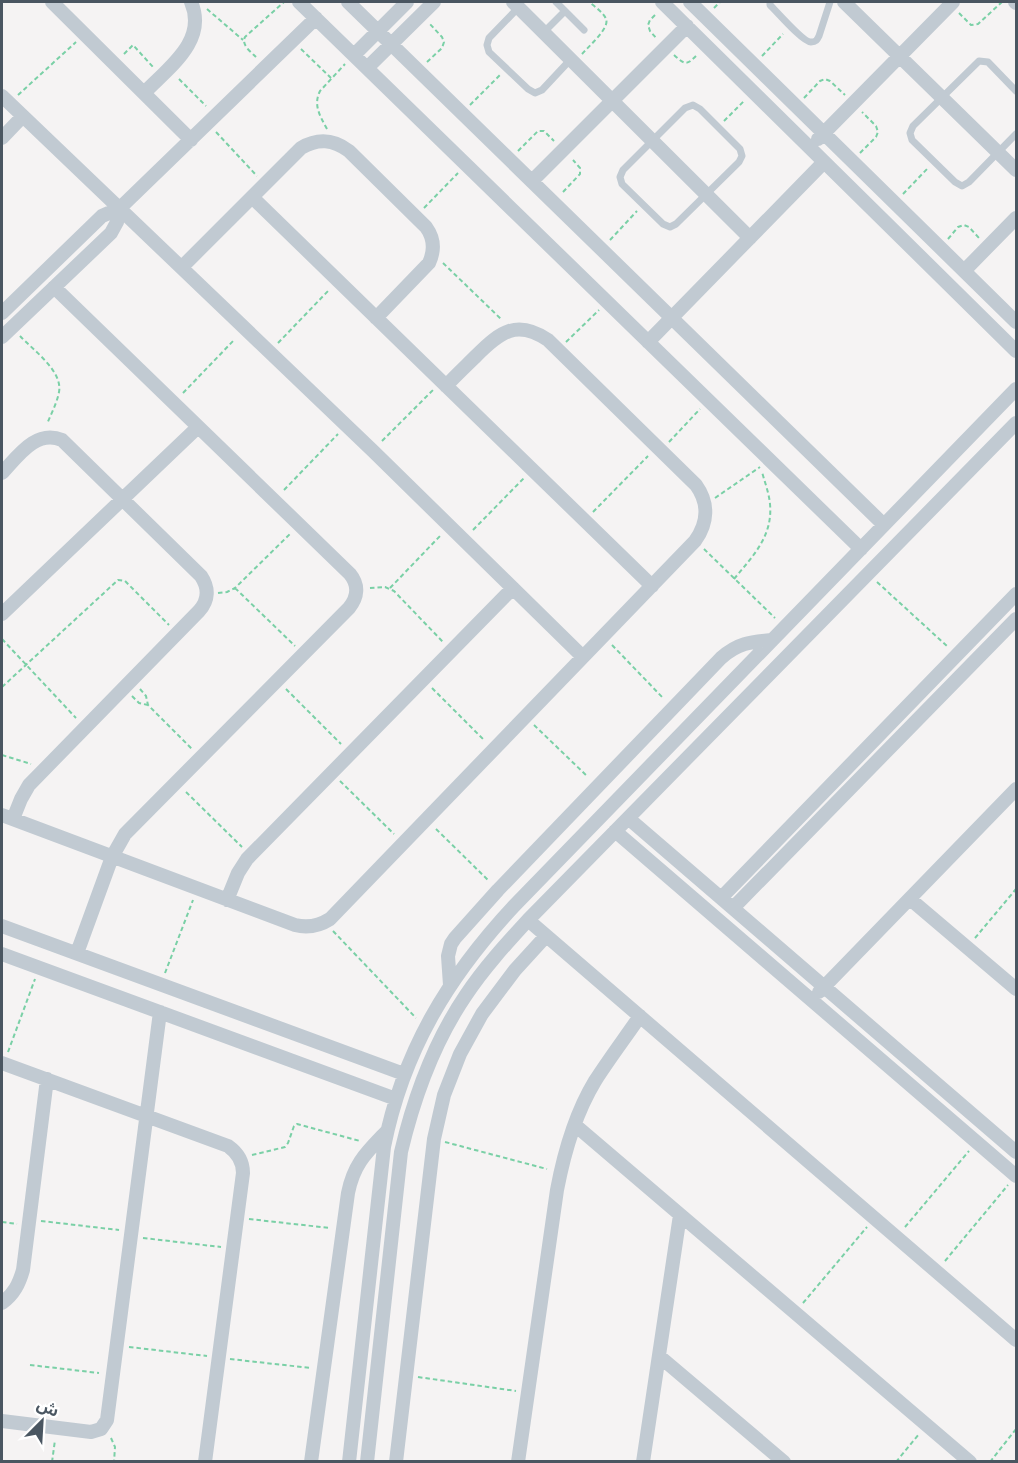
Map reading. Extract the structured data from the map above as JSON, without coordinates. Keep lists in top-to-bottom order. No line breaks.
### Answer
{"north":"top right"}
